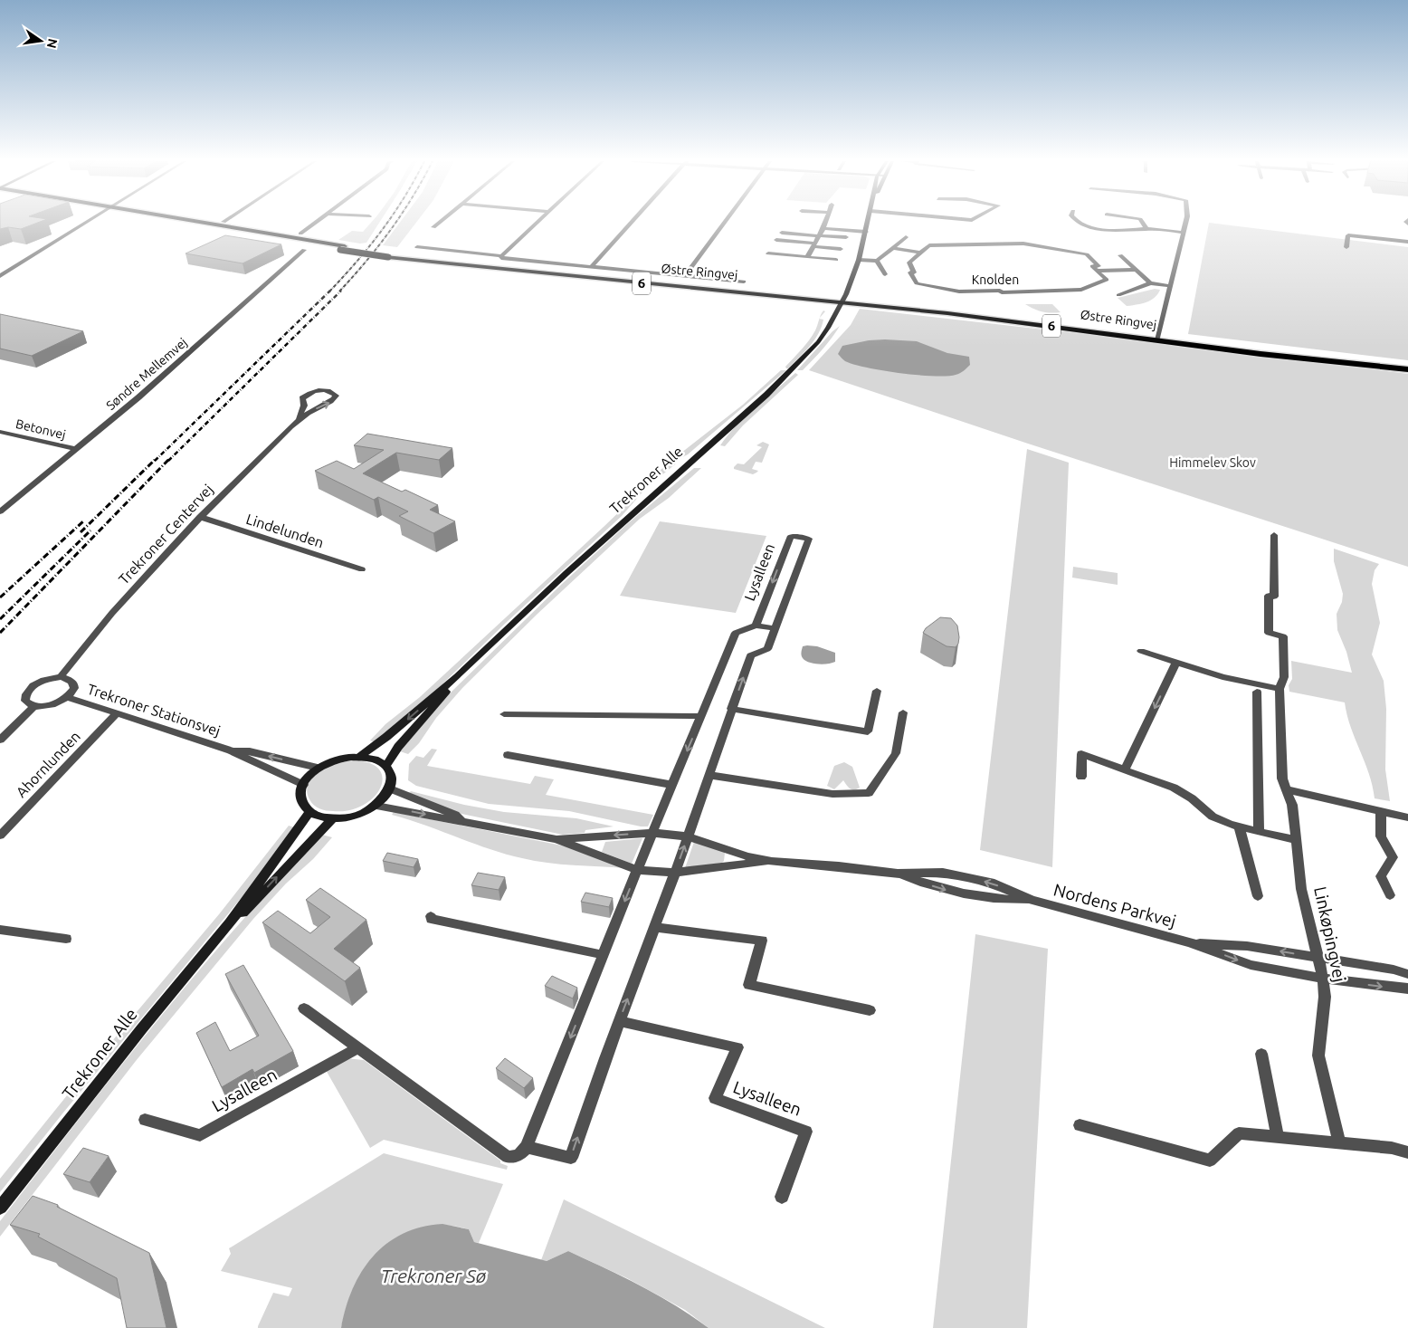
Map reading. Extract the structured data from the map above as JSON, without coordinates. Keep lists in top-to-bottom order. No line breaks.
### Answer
{"streets":{"main road":["Østre Ringvej","6"],"street":["Knolden","Søndre Mellemvej","Betonvej","Trekroner Alle","Lindelunden","Trekroner Centervej","Lysalleen","Trekroner Stationsvej","Ahornlunden","Nordens Parkvej","Linkøpingvej"]},"crossings":[["Østre Ringvej","Trekroner Alle"],["Søndre Mellemvej","Betonvej"],["Trekroner Alle","Trekroner Stationsvej"],["Trekroner Alle","Nordens Parkvej"],["Lindelunden","Trekroner Centervej"],["Lysalleen","Nordens Parkvej"],["Trekroner Stationsvej","Ahornlunden"],["Trekroner Stationsvej","Nordens Parkvej"],["Nordens Parkvej","Linkøpingvej"]],"water":["Trekroner Sø"],"parks":["Himmelev Skov"],"north":"right"}
